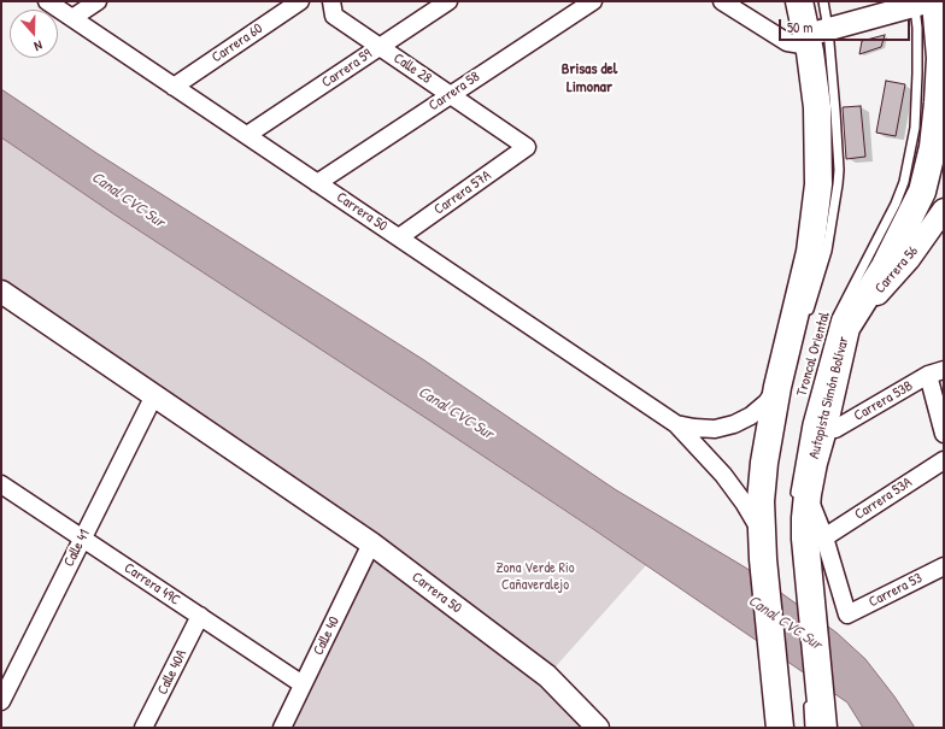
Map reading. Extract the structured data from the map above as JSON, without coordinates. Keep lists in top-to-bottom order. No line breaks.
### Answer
{"streets":{"highway":["Autopista Simón Bolívar"],"street":["Carrera 60","Carrera 59","Calle 28","Carrera 58","Carrera 57A","Carrera 50","Carrera 56","Carrera 53B","Carrera 53A","Calle 41","Carrera 49C","Carrera 53","Calle 40","Calle 40A"],"lane":["Troncal Oriental"]},"crossings":[["Carrera 60","Carrera 50"],["Carrera 59","Calle 28"],["Carrera 59","Carrera 50"],["Calle 28","Carrera 58"],["Calle 28","Carrera 57A"],["Carrera 58","Carrera 50"],["Carrera 57A","Carrera 50"],["Carrera 50","Calle 41"],["Carrera 50","Calle 40"],["Carrera 56","Autopista Simón Bolívar"],["Troncal Oriental","Autopista Simón Bolívar"],["Autopista Simón Bolívar","Carrera 53B"],["Carrera 53A","Carrera 53"],["Calle 41","Carrera 49C"],["Carrera 49C","Calle 40"],["Carrera 49C","Calle 40A"]],"districts":["Brisas del Limonar"],"water":["Canal CVC Sur"],"parks":["Zona Verde Rio Cañaveralejo"],"scale_bar":"50 m","north":"bottom"}
